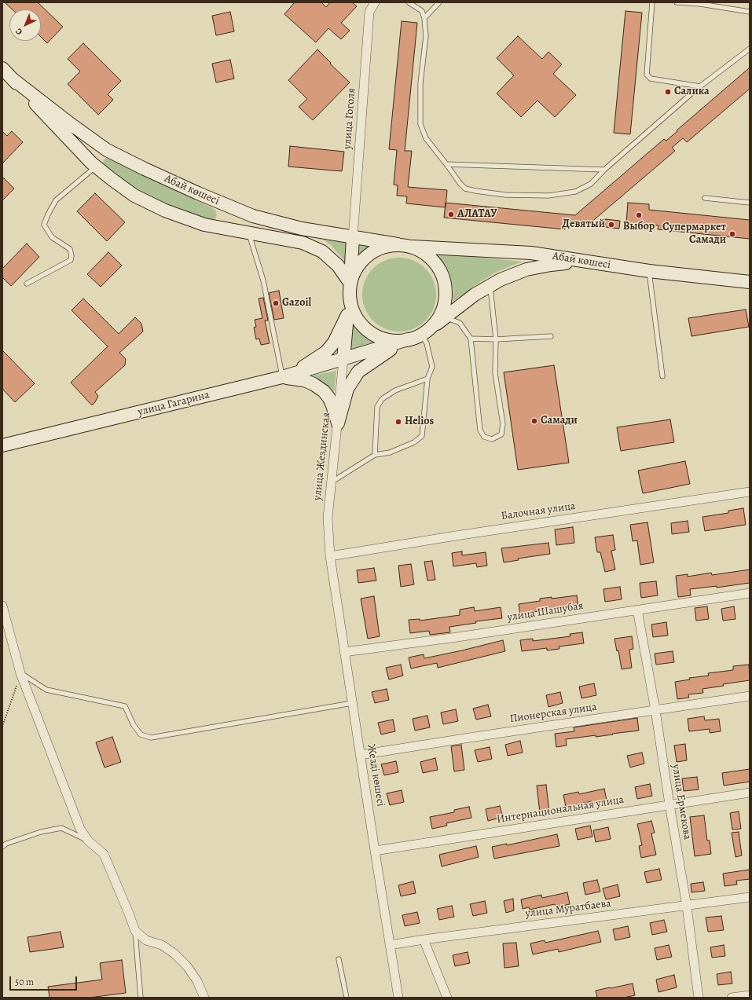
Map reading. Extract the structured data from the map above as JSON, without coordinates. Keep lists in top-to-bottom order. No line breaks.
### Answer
{"streets":{"main road":["Абай көшесі","улица Гагарина"],"street":["улица Гоголя","улица Жездинская","Балочная улица","улица Шашубая","Пионерская улица","Жезді көшесі","улица Ермекова","Интернациональная улица","улица Муратбаева"]},"crossings":[["улица Гоголя","Абай көшесі"],["Абай көшесі","улица Гагарина"],["улица Гагарина","улица Жездинская"],["улица Жездинская","Балочная улица"],["улица Жездинская","Жезді көшесі"],["Балочная улица","Жезді көшесі"],["улица Шашубая","Жезді көшесі"],["улица Шашубая","улица Ермекова"],["Пионерская улица","Жезді көшесі"],["Пионерская улица","улица Ермекова"],["Жезді көшесі","Интернациональная улица"],["Жезді көшесі","улица Муратбаева"],["улица Ермекова","Интернациональная улица"],["улица Ермекова","улица Муратбаева"]],"places":["Салика","АЛАТАУ","Выбор","Девятый","Супермаркет Самади","Gazoil","Самади","Helios"],"scale_bar":"50 m","north":"bottom left"}
